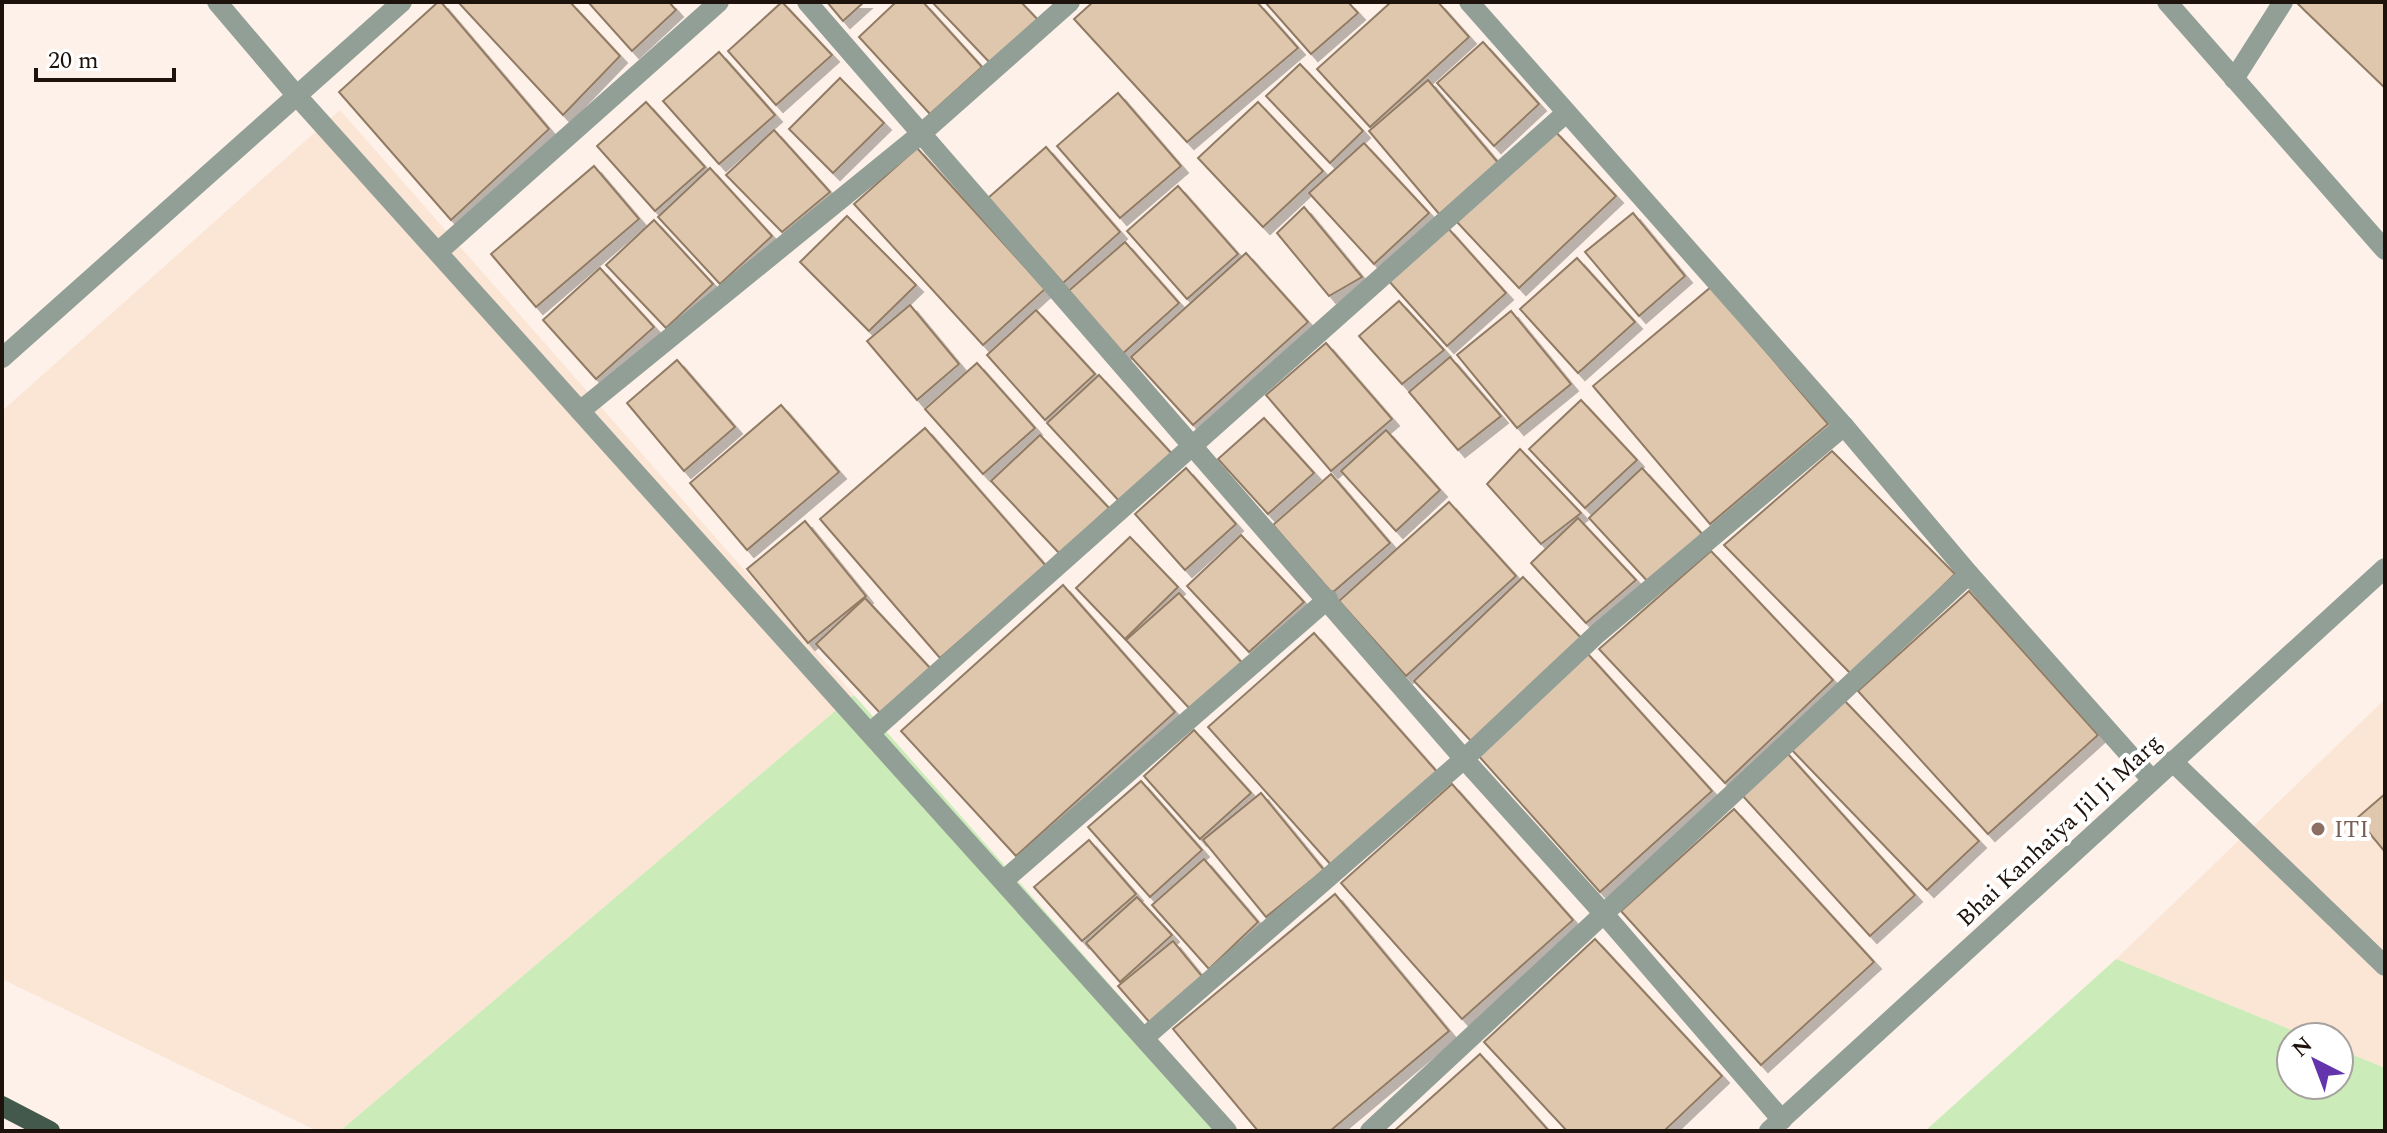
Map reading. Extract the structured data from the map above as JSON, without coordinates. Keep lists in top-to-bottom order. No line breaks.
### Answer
{"streets":{"street":["Bhai Kanhaiya Jil Ji Marg"]},"places":["ITI"],"scale_bar":"20 m","north":"top left"}
